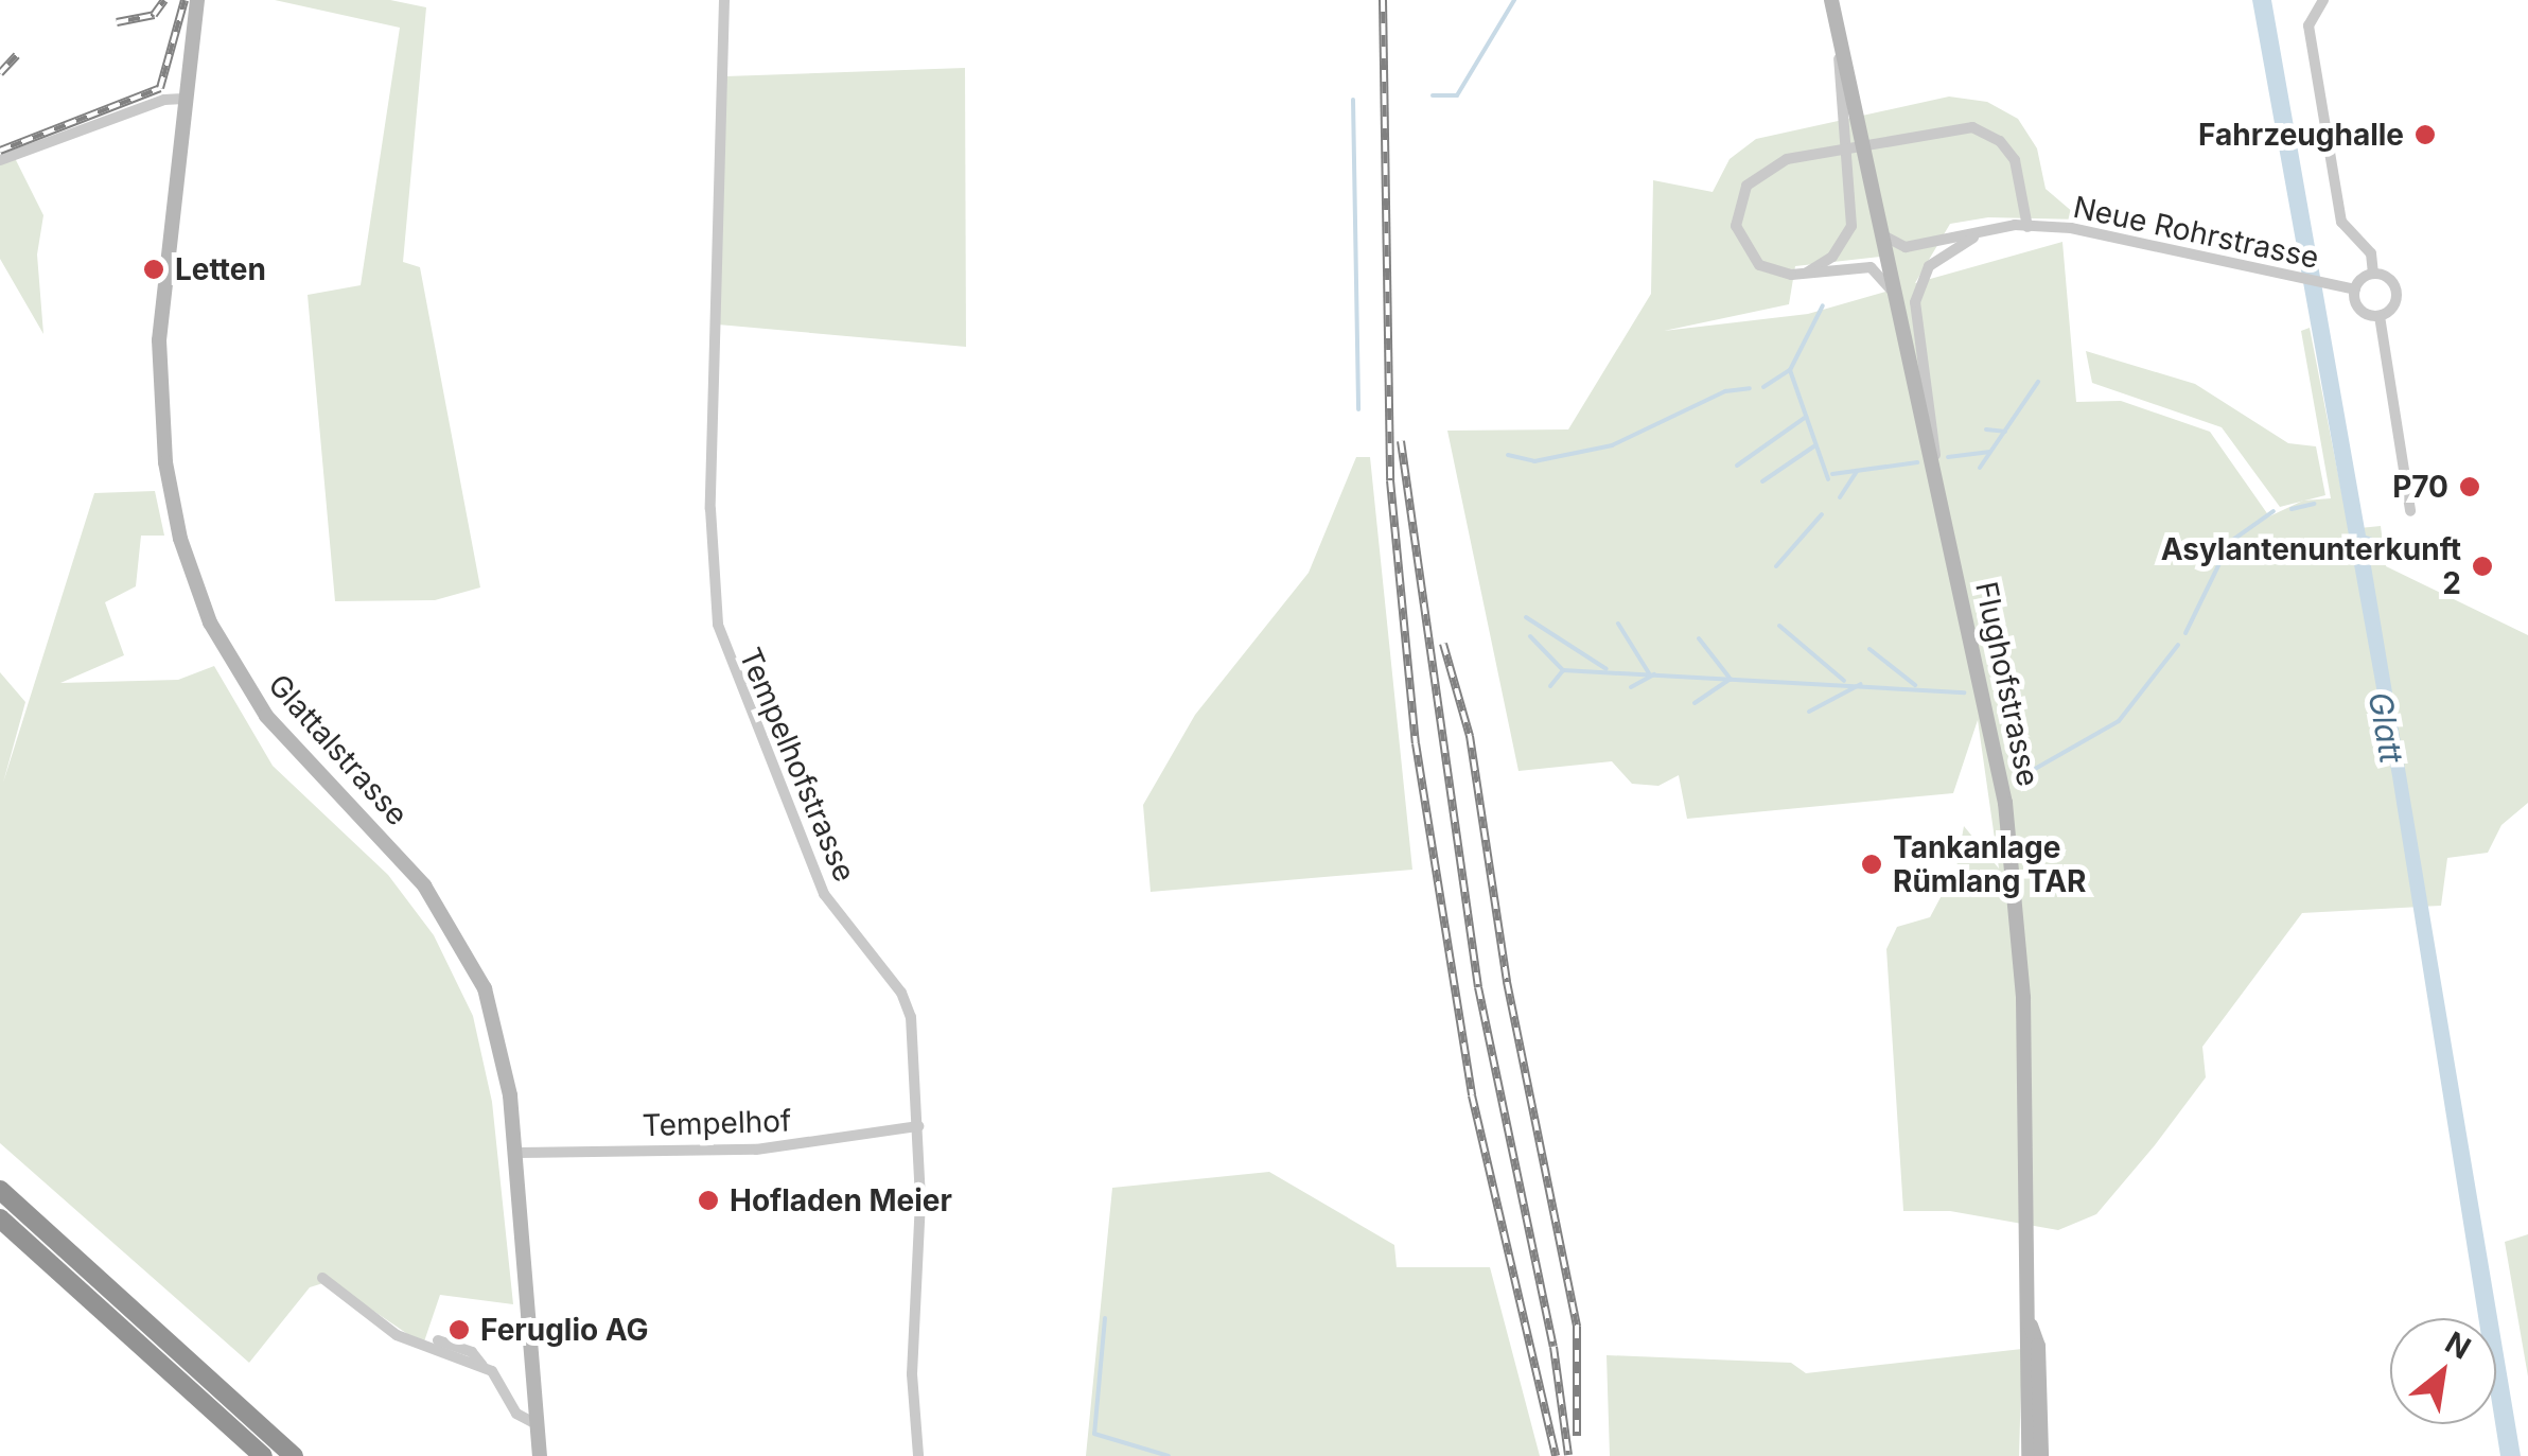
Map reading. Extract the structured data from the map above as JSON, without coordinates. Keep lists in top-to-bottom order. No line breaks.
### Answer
{"streets":{"main road":["Flughofstrasse","Glattalstrasse"],"street":["Neue Rohrstrasse","Tempelhofstrasse","Tempelhof"]},"crossings":[["Neue Rohrstrasse","Flughofstrasse"],["Glattalstrasse","Tempelhof"],["Tempelhofstrasse","Tempelhof"]],"water":["Glatt"],"places":["Fahrzeughalle","Letten","P70","Asylantenunterkunft 2","Tankanlage Rümlang TAR","Hofladen Meier","Feruglio AG"],"north":"top right"}
